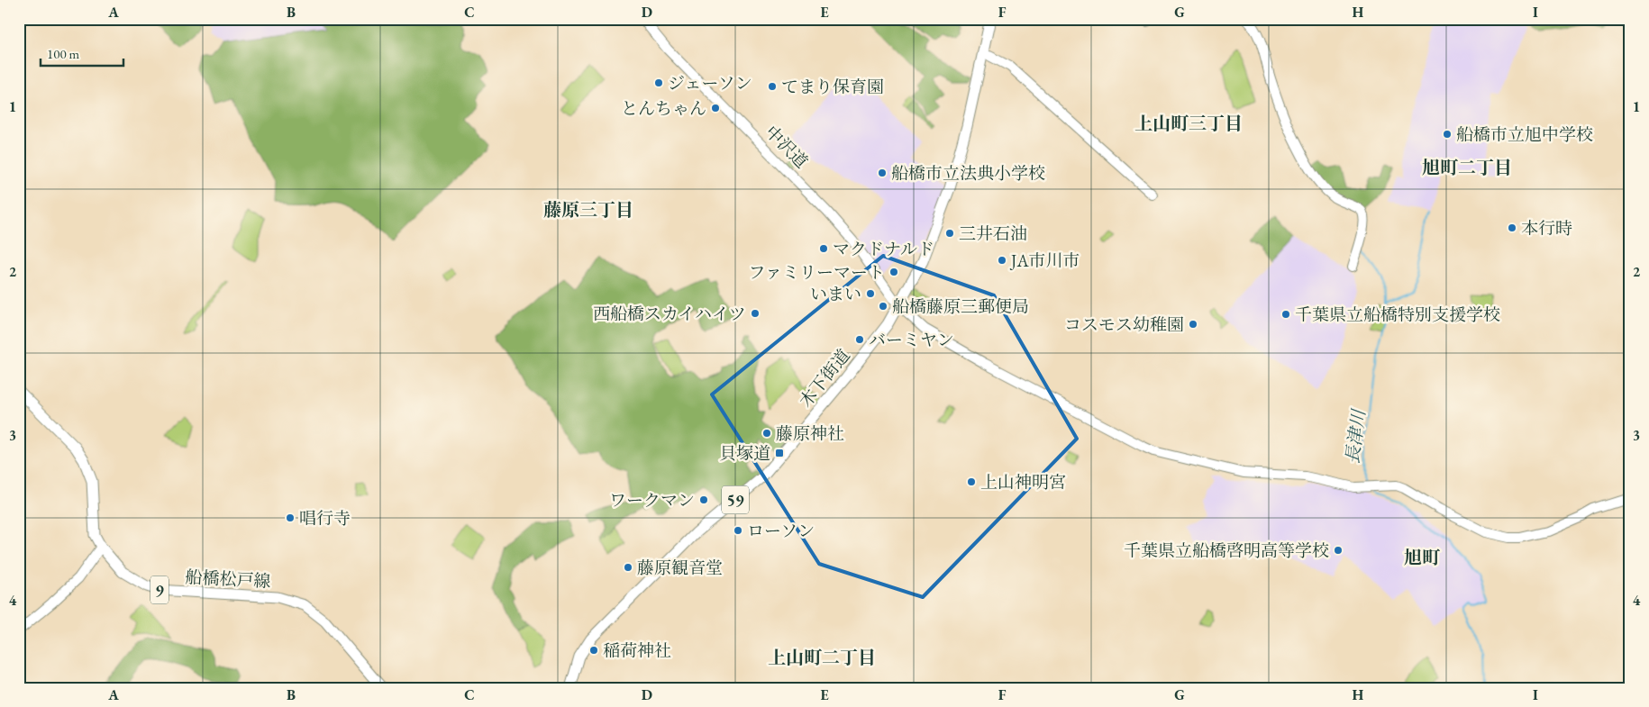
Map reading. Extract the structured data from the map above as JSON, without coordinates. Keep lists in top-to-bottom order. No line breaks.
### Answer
{"streets":{"main road":["木下街道","59","船橋松戸線","9"],"street":["中沢道"]},"crossings":[["中沢道","木下街道"]],"districts":["上山町三丁目","旭町二丁目","藤原三丁目","旭町","上山町二丁目"],"water":["長津川"],"places":{"other":["ジェーソン","てまり保育園","とんちゃん","船橋市立旭中学校","船橋市立法典小学校","本行時","三井石油","マクドナルド","JA市川市","ファミリーマート","いまい","船橋藤原三郵便局","西船橋スカイハイツ","千葉県立船橋特別支援学校","コスモス幼稚園","バーミヤン","藤原神社","上山神明宮","ワークマン","唱行寺","ローソン","千葉県立船橋啓明高等学校","藤原観音堂","稲荷神社"],"transit":["貝塚道"]},"scale_bar":"100 m","grid":{"columns":["A","B","C","D","E","F","G","H","I"],"rows":["1","2","3","4"]}}
